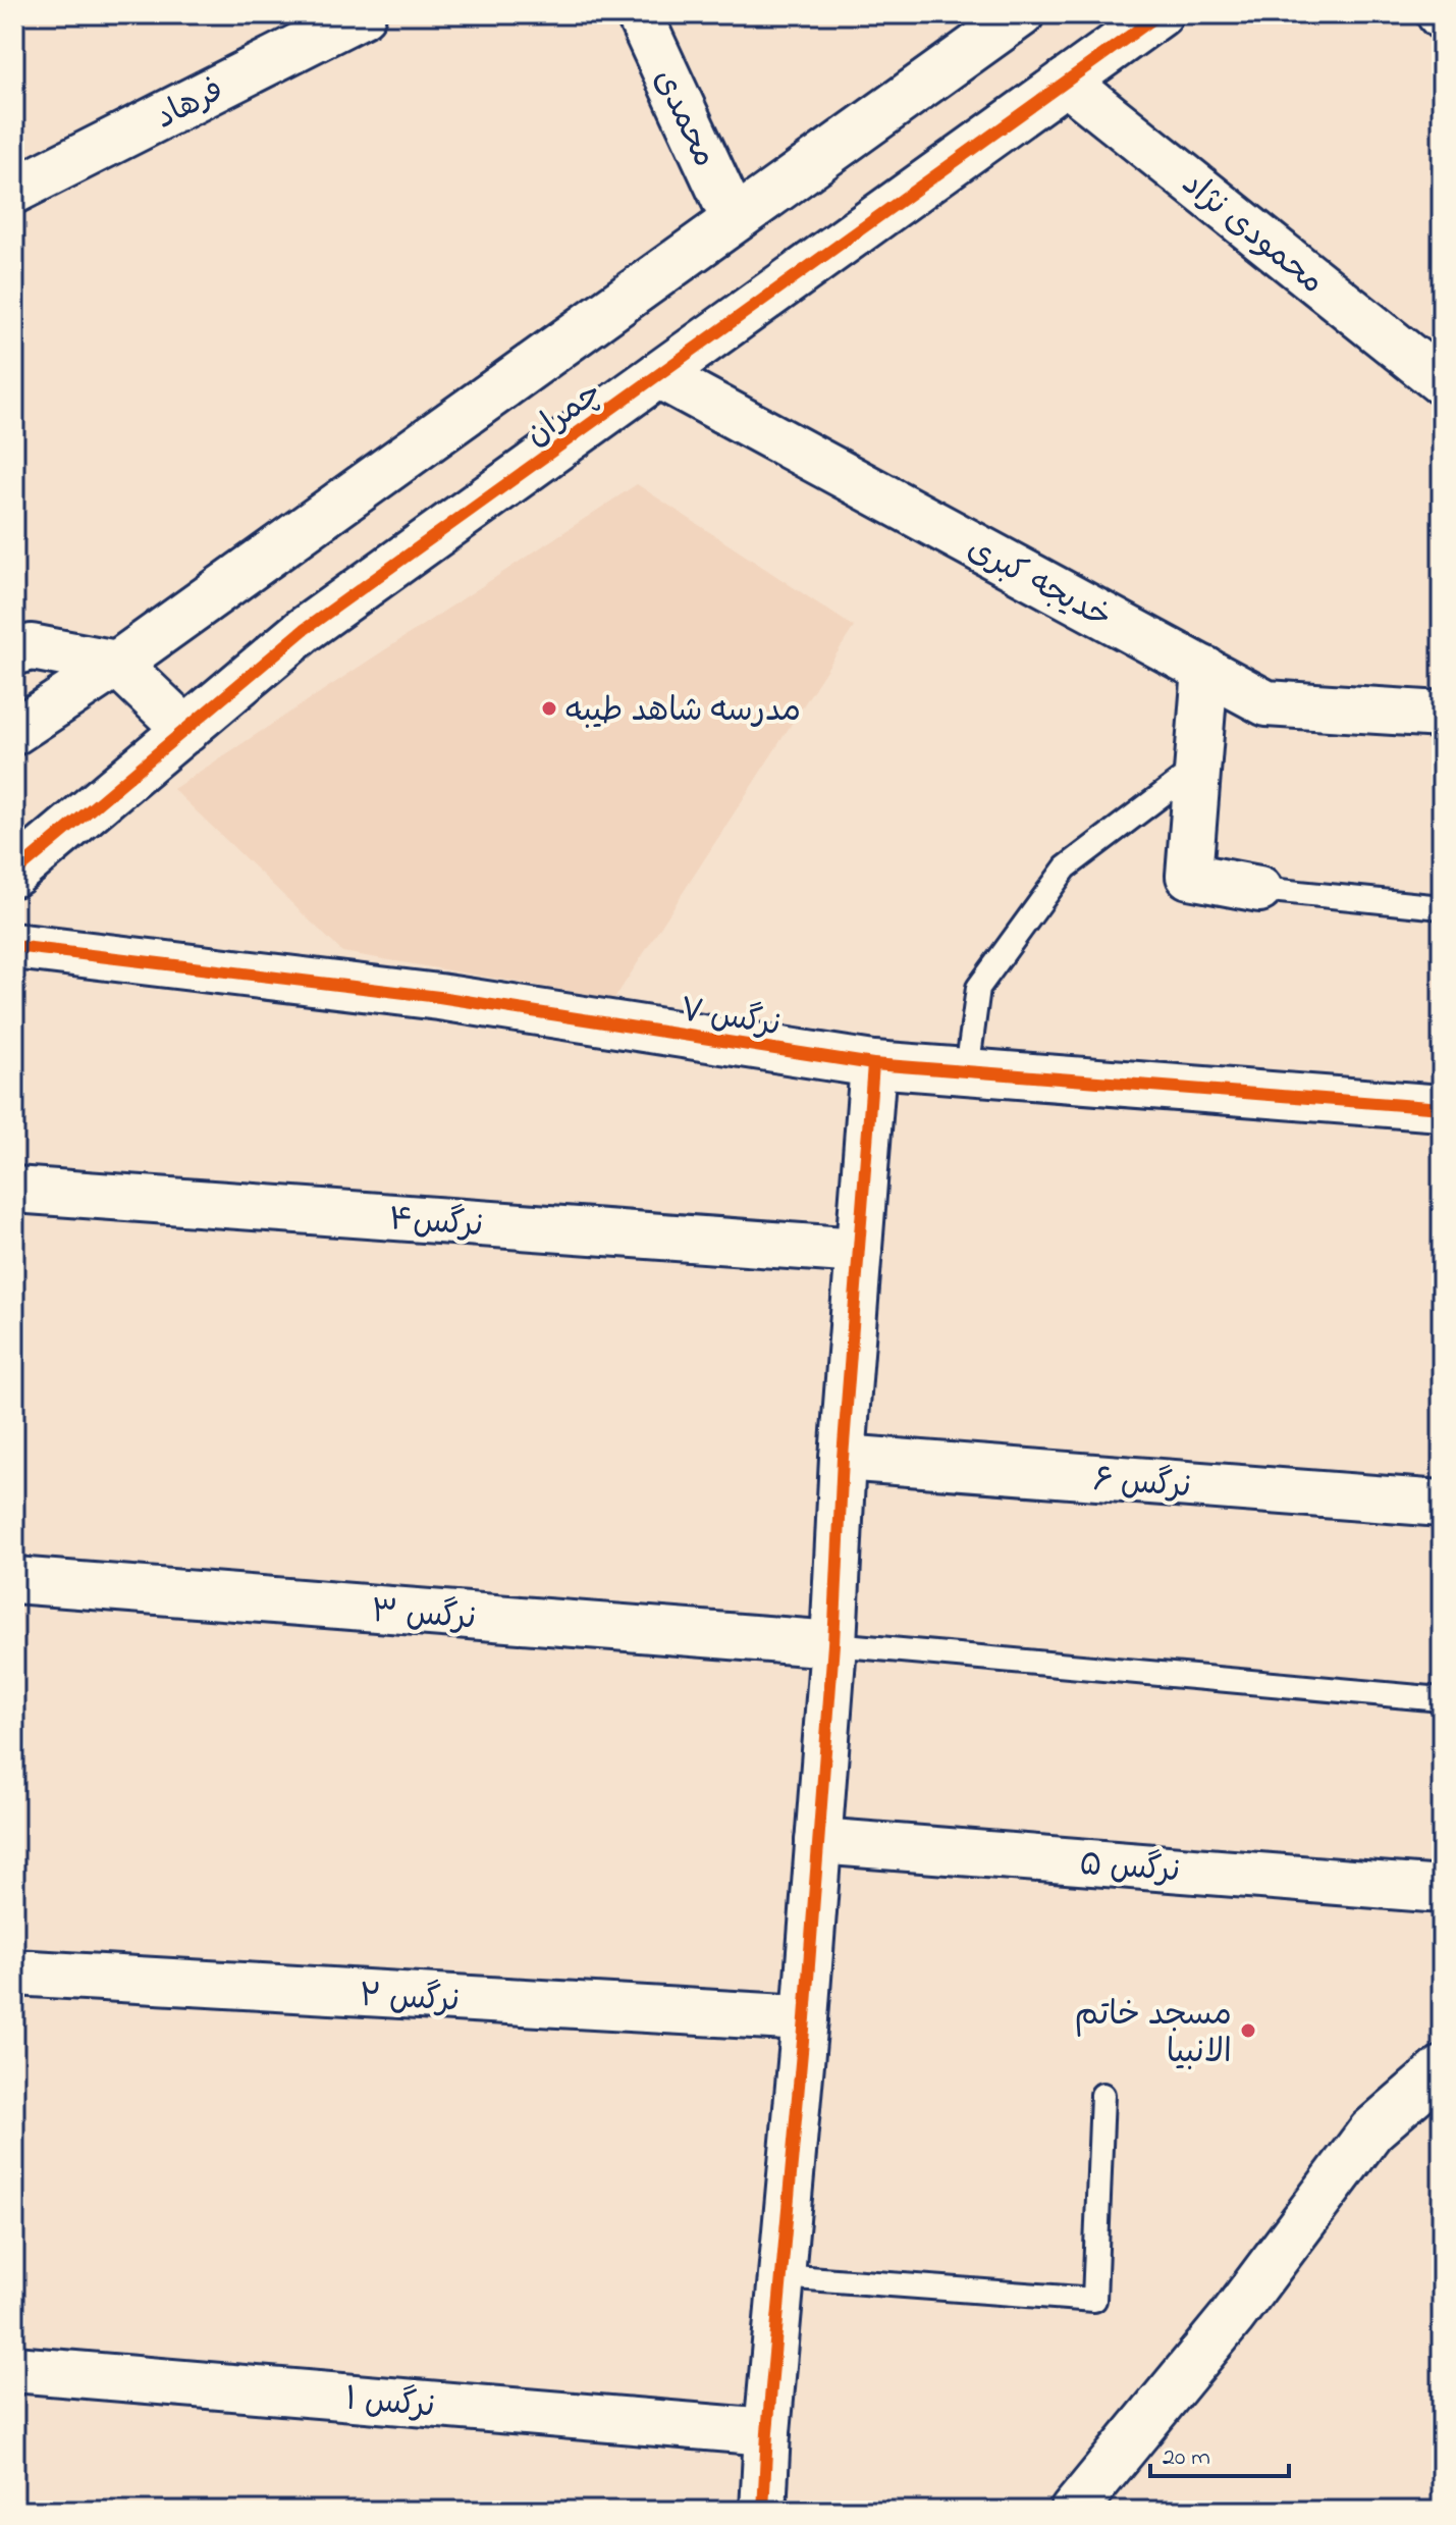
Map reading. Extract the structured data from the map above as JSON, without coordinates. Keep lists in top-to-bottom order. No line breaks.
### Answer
{"streets":{"street":["فرهاد","محمدی","محمودی نژاد","چمران","خدیجه کبری","نرگس ۷","نرگس۴","نرگس ۶","نرگس ۳","نرگس ۵","نرگس ۲","نرگس ۱"]},"crossings":[["محمدی","چمران"],["محمودی نژاد","چمران"],["چمران","خدیجه کبری"]],"places":["مدرسه شاهد طیبه","مسجد خاتم الانبیا"],"scale_bar":"20 m"}
